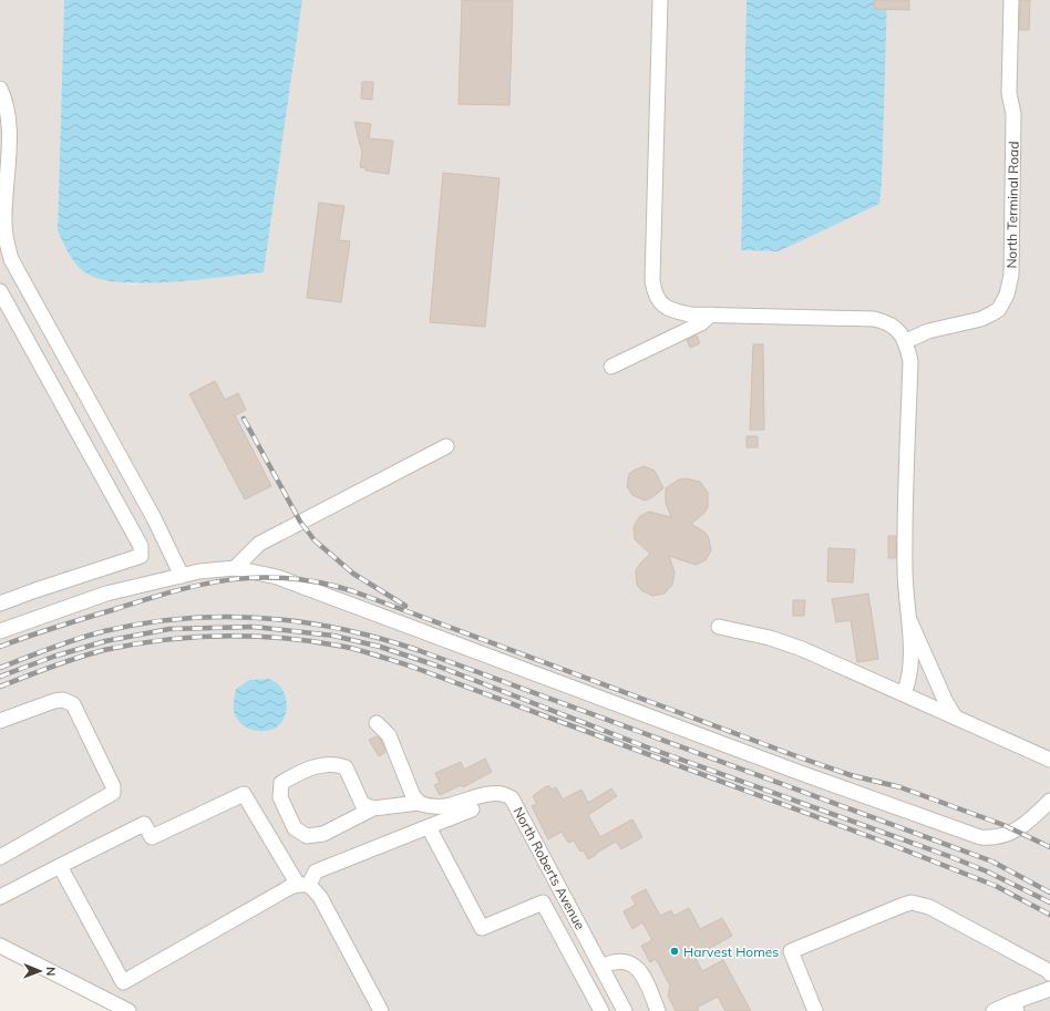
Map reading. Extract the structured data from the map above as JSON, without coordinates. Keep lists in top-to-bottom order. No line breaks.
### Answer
{"streets":{"street":["North Terminal Road","North Roberts Avenue"]},"places":["Harvest Homes"],"north":"right"}
